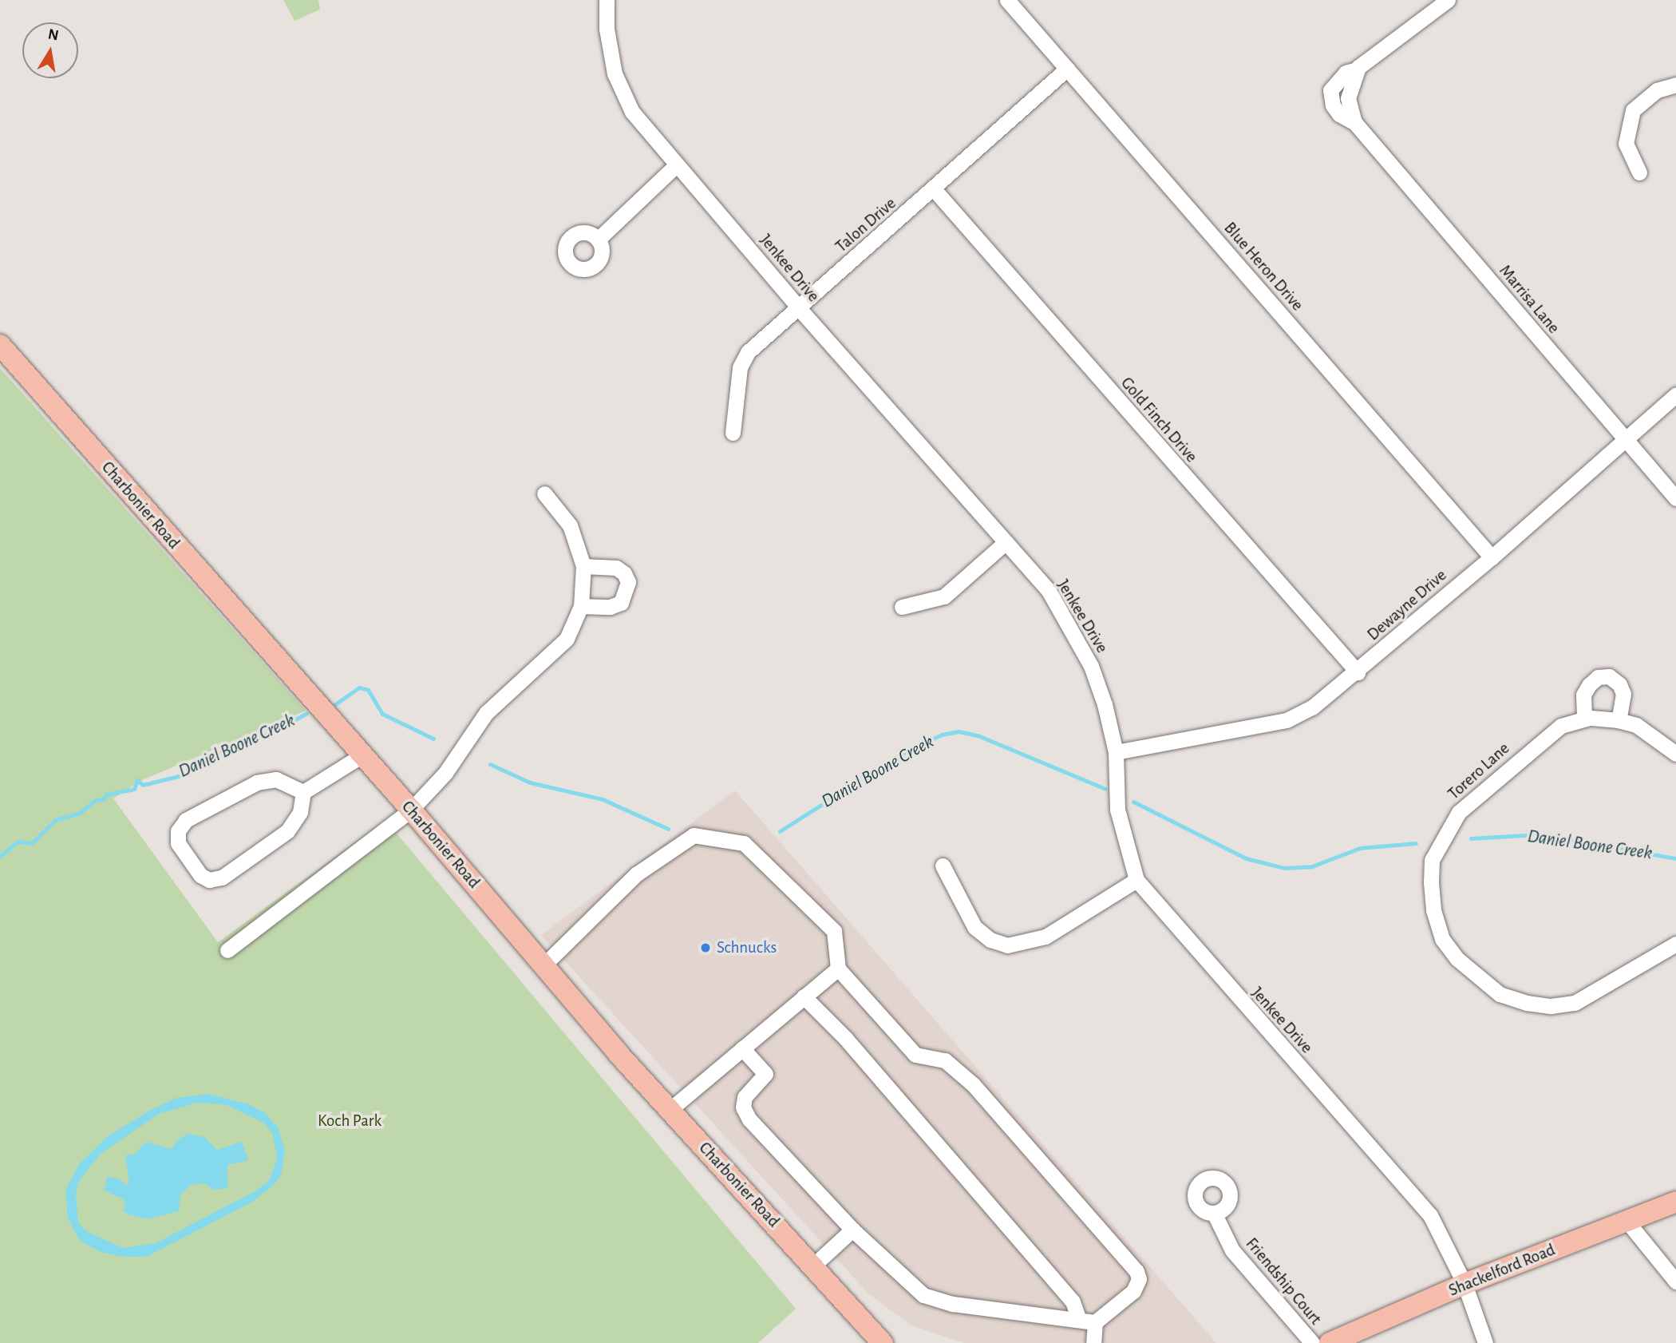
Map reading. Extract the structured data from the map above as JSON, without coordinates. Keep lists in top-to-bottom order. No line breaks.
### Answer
{"streets":{"main road":["Charbonier Road","Shackelford Road"],"street":["Talon Drive","Blue Heron Drive","Jenkee Drive","Marrisa Lane","Gold Finch Drive","Dewayne Drive","Torero Lane","Friendship Court"]},"crossings":[["Talon Drive","Blue Heron Drive"],["Talon Drive","Jenkee Drive"],["Talon Drive","Gold Finch Drive"],["Blue Heron Drive","Dewayne Drive"],["Jenkee Drive","Dewayne Drive"],["Jenkee Drive","Shackelford Road"],["Marrisa Lane","Dewayne Drive"],["Gold Finch Drive","Dewayne Drive"]],"water":["Daniel Boone Creek"],"parks":["Koch Park"],"places":["Schnucks"],"north":"top"}
